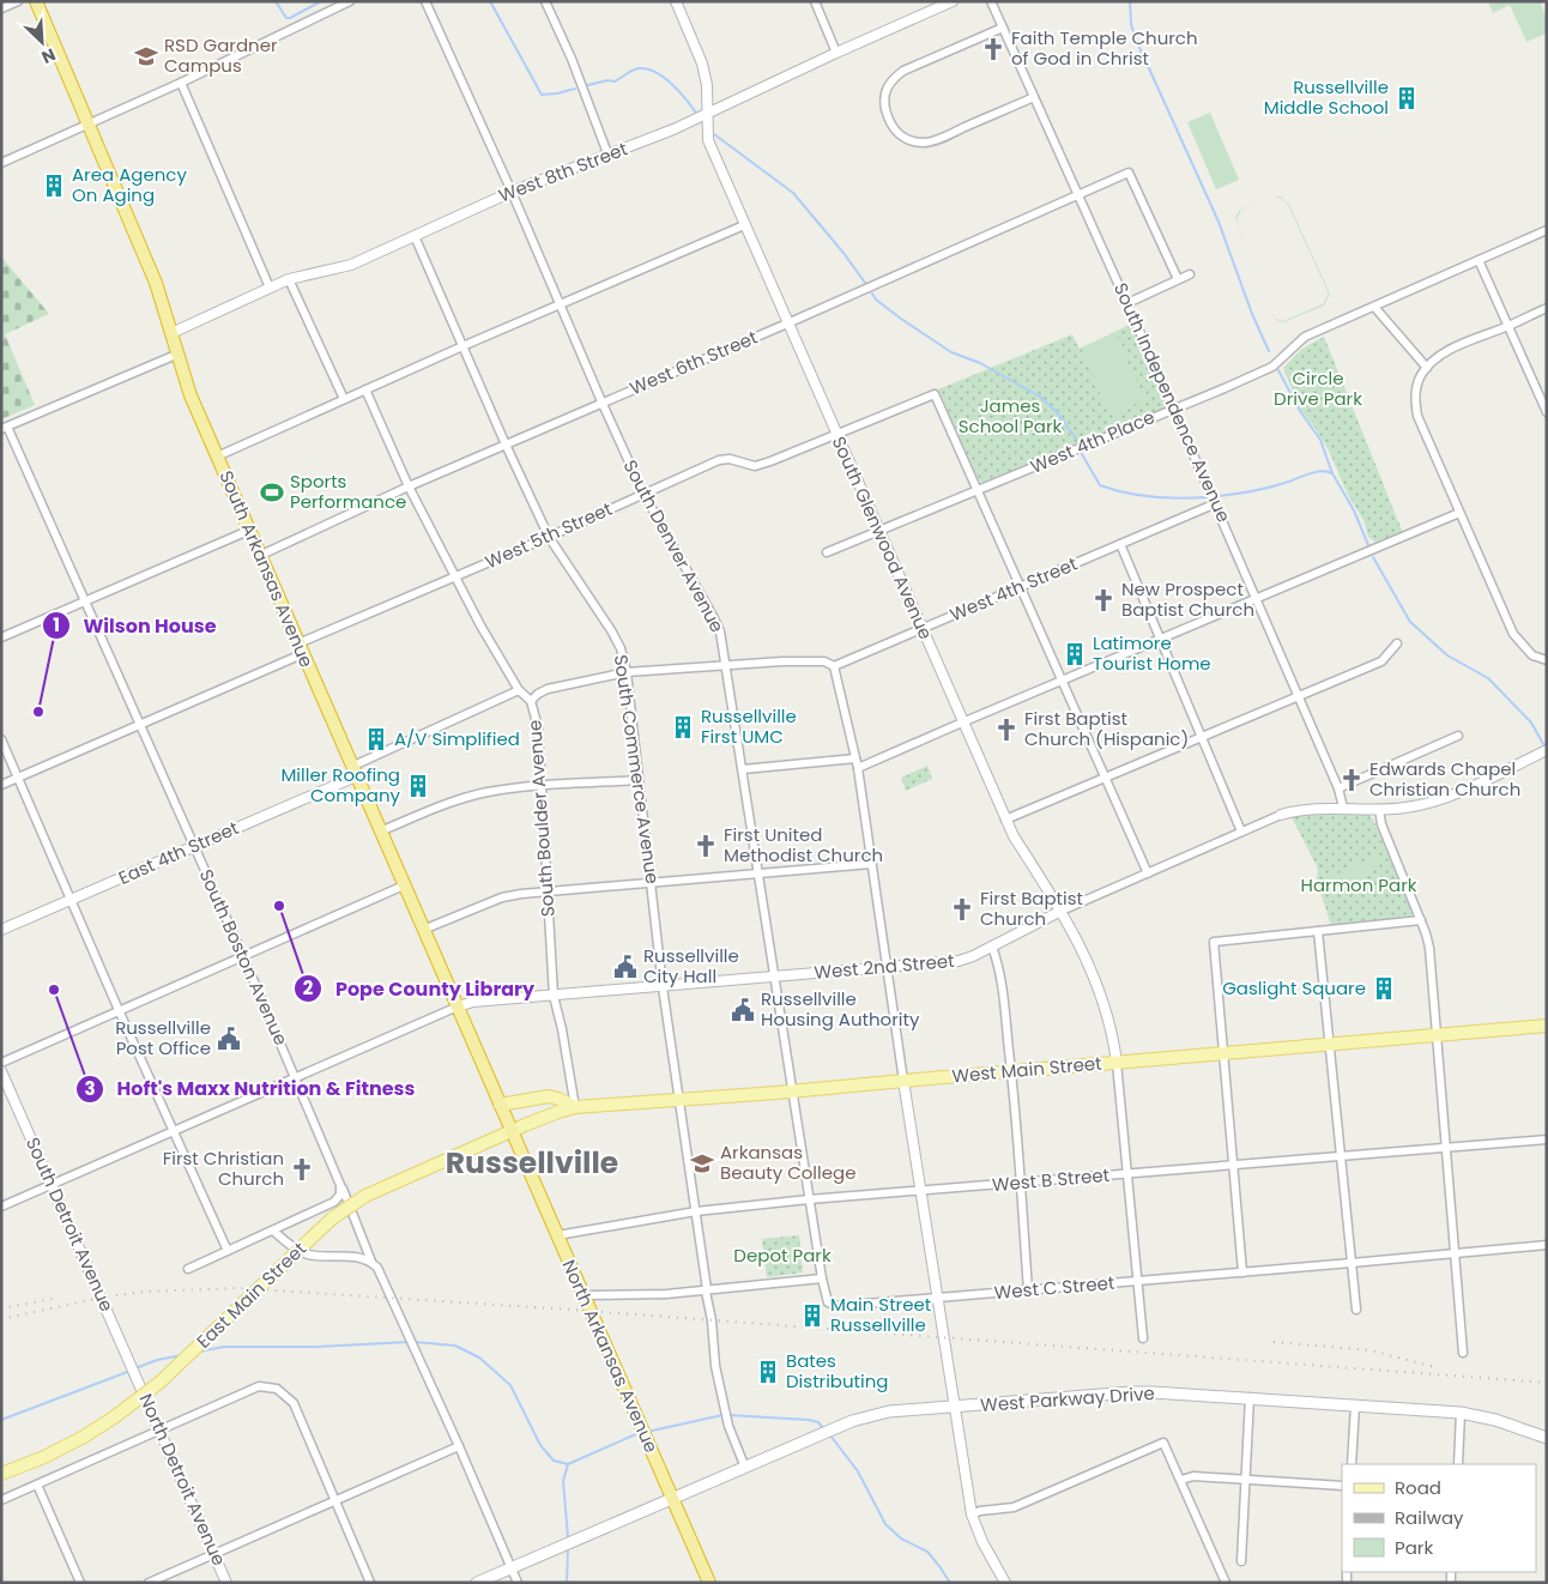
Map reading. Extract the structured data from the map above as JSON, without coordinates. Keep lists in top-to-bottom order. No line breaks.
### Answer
{"streets":{"highway":["South Arkansas Avenue","North Arkansas Avenue"],"main road":["West Main Street","East Main Street","West Parkway Drive"],"street":["West 8th Street","West 6th Street","South Independence Avenue","West 4th Place","West 5th Street","South Glenwood Avenue","South Denver Avenue","West 4th Street","South Commerce Avenue","South Boulder Avenue","East 4th Street","South Boston Avenue","West 2nd Street","West B Street","South Detroit Avenue","West C Street","North Detroit Avenue"]},"crossings":[["West 8th Street","South Glenwood Avenue"],["West 8th Street","South Denver Avenue"],["West 8th Street","South Arkansas Avenue"],["West 8th Street","South Commerce Avenue"],["West 6th Street","South Independence Avenue"],["West 6th Street","South Glenwood Avenue"],["West 6th Street","South Denver Avenue"],["West 6th Street","South Arkansas Avenue"],["West 6th Street","South Commerce Avenue"],["West 6th Street","South Boulder Avenue"],["South Independence Avenue","West 4th Place"],["South Independence Avenue","West 4th Street"],["West 4th Place","West 5th Street"],["West 4th Place","South Glenwood Avenue"],["West 5th Street","South Glenwood Avenue"],["West 5th Street","South Denver Avenue"],["West 5th Street","South Arkansas Avenue"],["West 5th Street","South Commerce Avenue"],["West 5th Street","South Boulder Avenue"],["West 5th Street","South Boston Avenue"],["South Glenwood Avenue","West 4th Street"],["South Glenwood Avenue","West 2nd Street"],["South Glenwood Avenue","West Main Street"],["South Denver Avenue","West 2nd Street"],["South Denver Avenue","West Main Street"],["South Denver Avenue","West B Street"],["South Denver Avenue","West C Street"],["South Arkansas Avenue","East 4th Street"],["South Arkansas Avenue","West 2nd Street"],["South Arkansas Avenue","West Main Street"],["South Arkansas Avenue","East Main Street"],["South Arkansas Avenue","North Arkansas Avenue"],["South Commerce Avenue","West 2nd Street"],["South Commerce Avenue","West Main Street"],["South Commerce Avenue","West B Street"],["South Commerce Avenue","West Parkway Drive"],["South Boulder Avenue","West 2nd Street"],["South Boulder Avenue","West Main Street"],["East 4th Street","South Boston Avenue"],["West Main Street","East Main Street"],["West Main Street","North Arkansas Avenue"],["West B Street","North Arkansas Avenue"],["South Detroit Avenue","North Detroit Avenue"],["East Main Street","North Arkansas Avenue"],["North Arkansas Avenue","West Parkway Drive"]],"districts":["Russellville"],"parks":["Circle Drive Park","James School Park","Harmon Park","Depot Park"],"places":{"church":["Faith Temple Church of God in Christ","New Prospect Baptist Church","First Baptist Church (Hispanic)","Edwards Chapel Christian Church","First United Methodist Church","First Baptist Church","First Christian Church"],"school or university":["RSD Gardner Campus","Arkansas Beauty College"],"building":["Russellville Middle School","Area Agency On Aging","Latimore Tourist Home","Russellville First UMC","A/V Simplified","Miller Roofing Company","Gaslight Square","Main Street Russellville","Bates Distributing"],"sports":["Sports Performance"],"other":["Wilson House","Pope County Library","Hoft's Maxx Nutrition & Fitness"],"public building":["Russellville City Hall","Russellville Housing Authority","Russellville Post Office"]},"legend":["Road","Railway","Park"],"north":"bottom right"}
